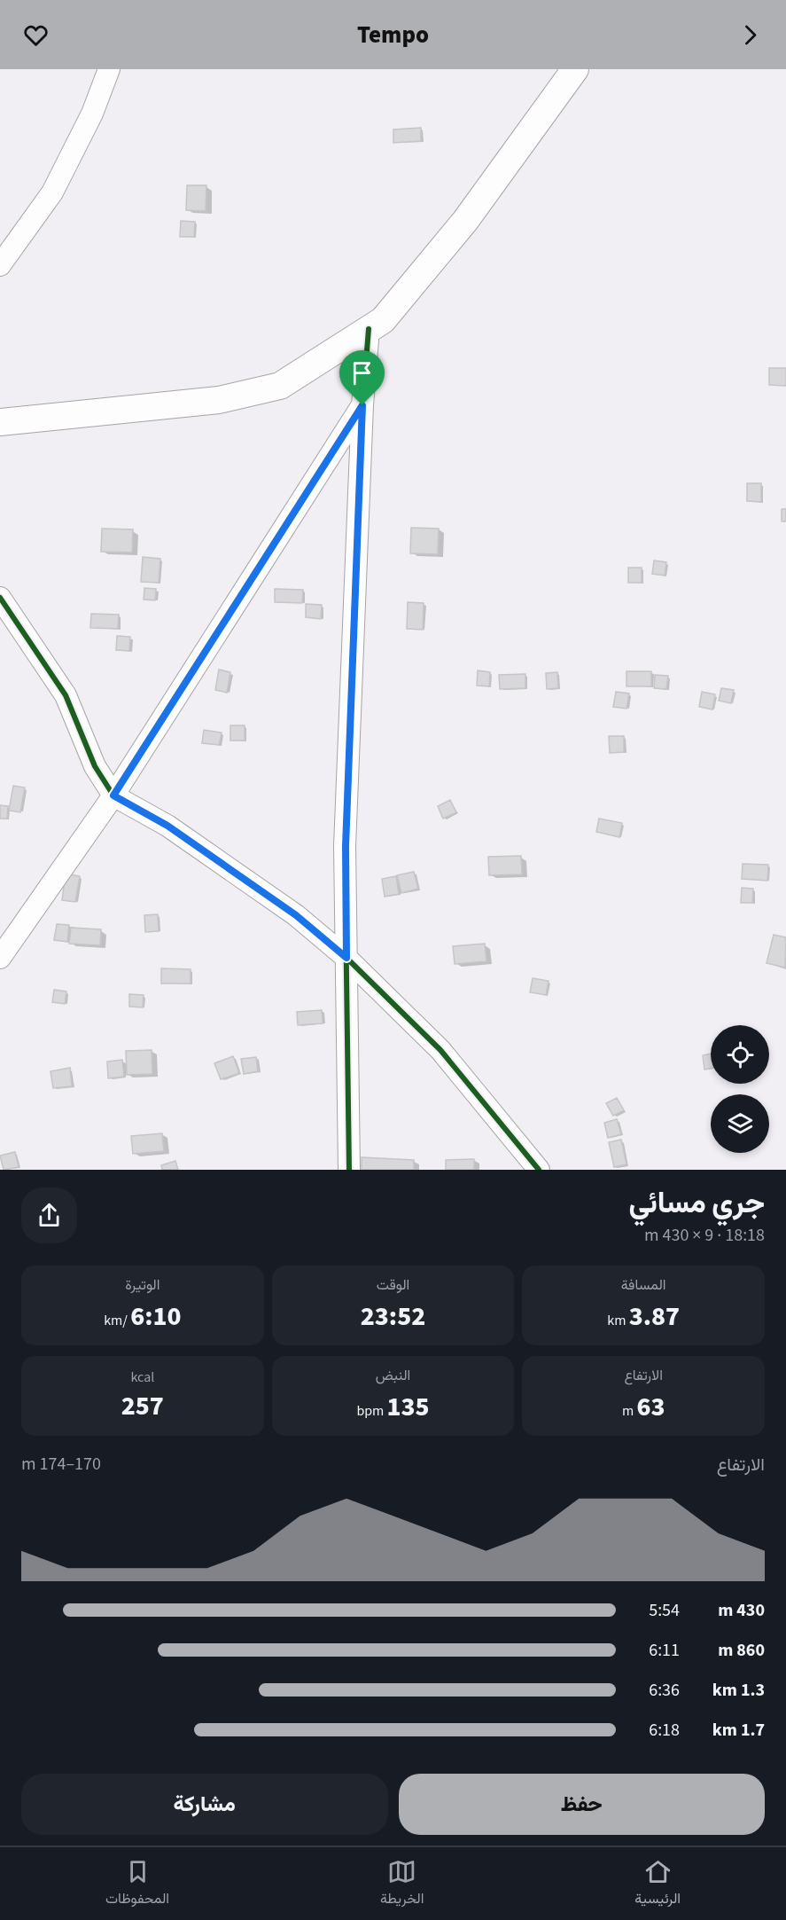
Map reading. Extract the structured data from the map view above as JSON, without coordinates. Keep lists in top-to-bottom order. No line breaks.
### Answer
{"page":{"header":"Tempo","heading":["جري مسائي","18:18 · 9 × 430 m"],"stats":[["المسافة","3.87 km"],["الوقت","23:52"],["الوتيرة","6:10 /km"],["الارتفاع","63 m"],["النبض","135 bpm"],["kcal","257"]],"chart":["الارتفاع","170–174 m"],"list":[{"name":"430 m","note":"5:54"},{"name":"860 m","note":"6:11"},{"name":"1.3 km","note":"6:36"},{"name":"1.7 km","note":"6:18"}],"buttons":["حفظ","مشاركة"],"tabs":["الرئيسية","الخريطة","المحفوظات"]}}
